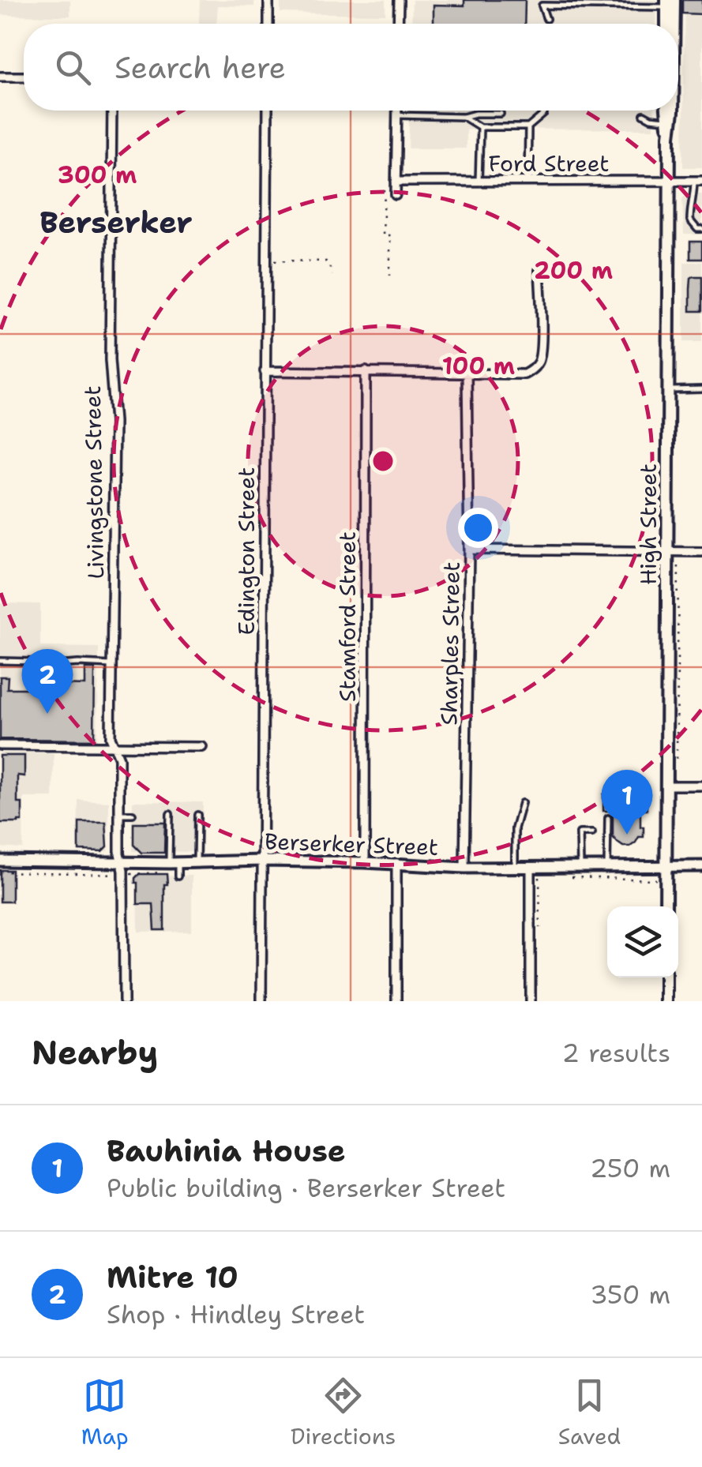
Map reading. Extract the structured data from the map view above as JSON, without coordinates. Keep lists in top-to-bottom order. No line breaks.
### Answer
{"streets":{"main road":["High Street"],"street":["Ford Street","Livingstone Street","Edington Street","Stamford Street","Sharples Street","Berserker Street"]},"crossings":[["Ford Street","High Street"],["Livingstone Street","Berserker Street"],["High Street","Berserker Street"],["Edington Street","Berserker Street"],["Stamford Street","Berserker Street"],["Sharples Street","Berserker Street"]],"districts":["Berserker"],"page":{"search":"Search here","pins":["2","1"],"heading":["Nearby","2 results"],"list":[{"mark":"1","name":"Bauhinia House","note":"Public building · Berserker Street","value":"250 m"},{"mark":"2","name":"Mitre 10","note":"Shop · Hindley Street","value":"350 m"}],"nav":["Map","Directions","Saved"]},"rings":["300 m","200 m","100 m"]}
